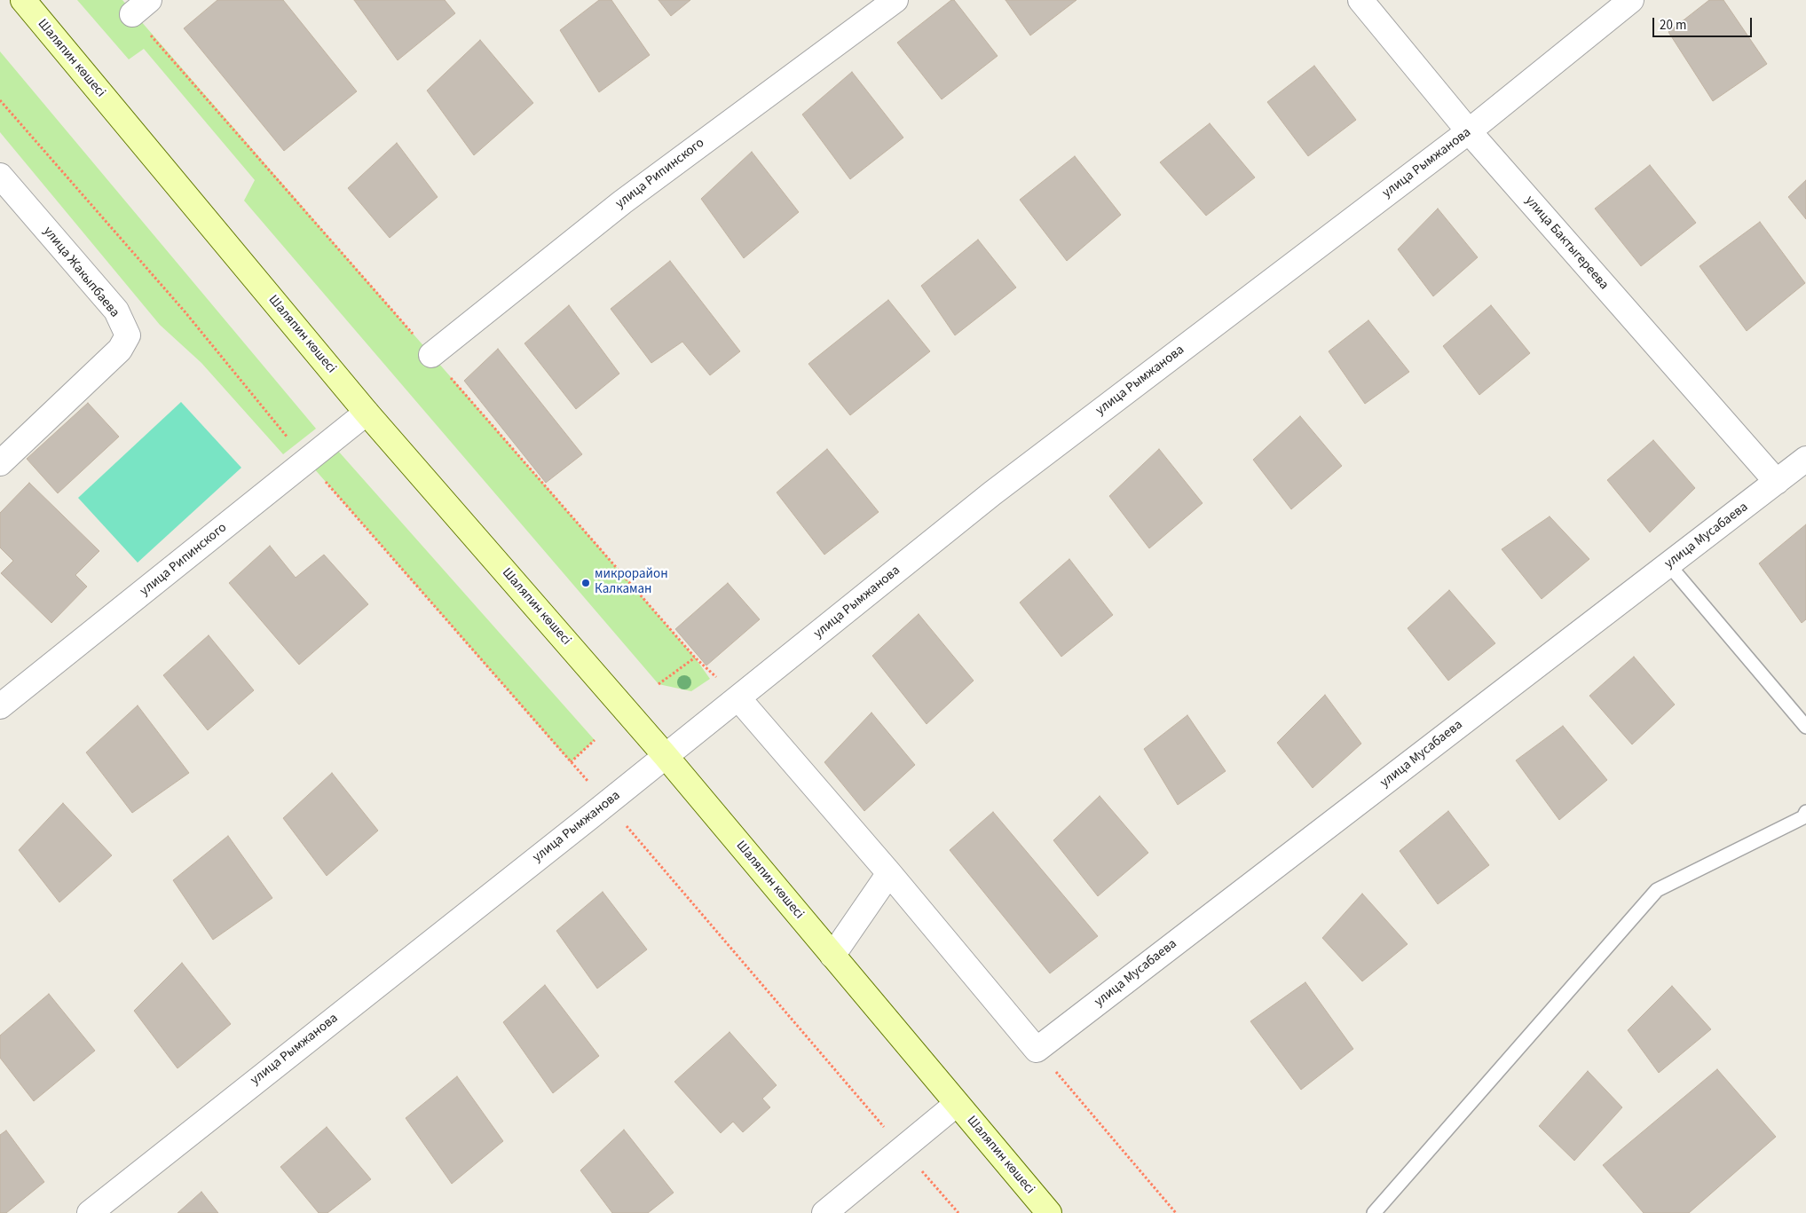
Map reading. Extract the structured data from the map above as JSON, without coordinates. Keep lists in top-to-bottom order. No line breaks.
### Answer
{"streets":{"main road":["Шаляпин көшесі"],"street":["улица Рымжанова","улица Рипинского","улица Бактыгереева","улица Жакыпбаева","улица Мусабаева"]},"crossings":[["Шаляпин көшесі","улица Рымжанова"],["Шаляпин көшесі","улица Рипинского"],["улица Рымжанова","улица Бактыгереева"],["улица Бактыгереева","улица Мусабаева"]],"places":["микрорайон Калкаман"],"scale_bar":"20 m"}
